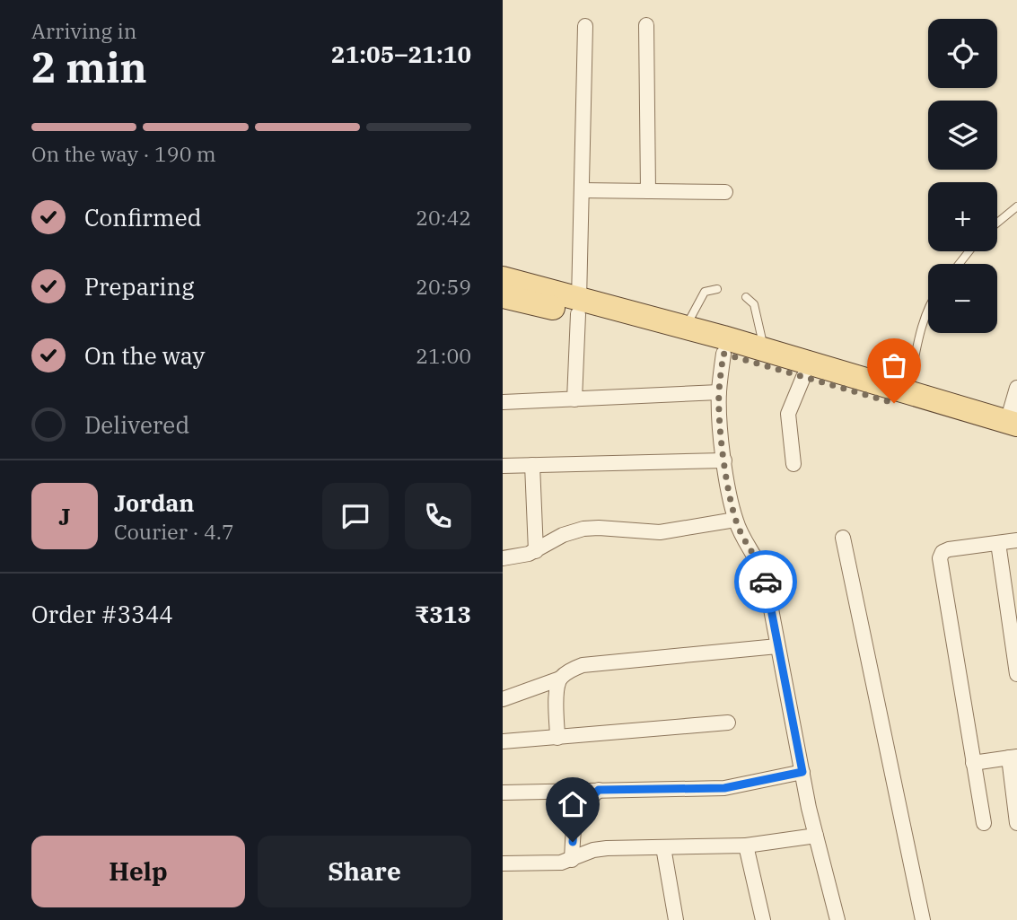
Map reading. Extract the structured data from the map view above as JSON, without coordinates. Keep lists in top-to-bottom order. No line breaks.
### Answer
{"page":{"heading":["2 min","Arriving in","21:05–21:10"],"panel":["Jordan","Courier · 4.7","Order #3344","₹313"],"map_buttons":["+","−"],"bar":"On the way · 190 m","list":[["Confirmed","20:42"],["Preparing","20:59"],["On the way","21:00"],"Delivered"],"round":"J","buttons":["Help","Share"]}}
